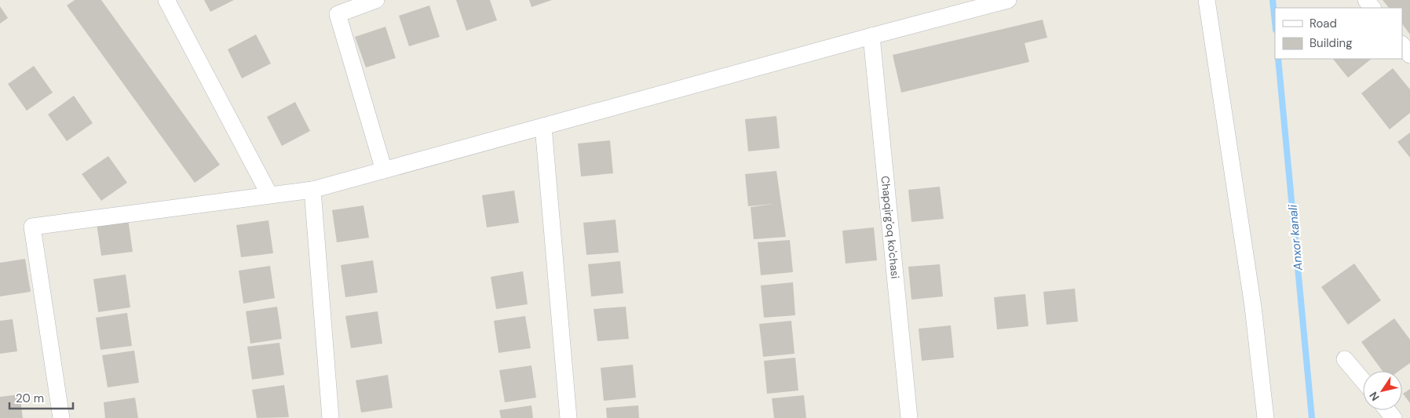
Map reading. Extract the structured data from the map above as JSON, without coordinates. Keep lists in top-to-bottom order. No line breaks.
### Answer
{"streets":{"street":["Chapqirg'oq ko'chasi"]},"water":["Anxor kanali"],"legend":["Road","Building"],"scale_bar":"20 m","north":"bottom left"}
